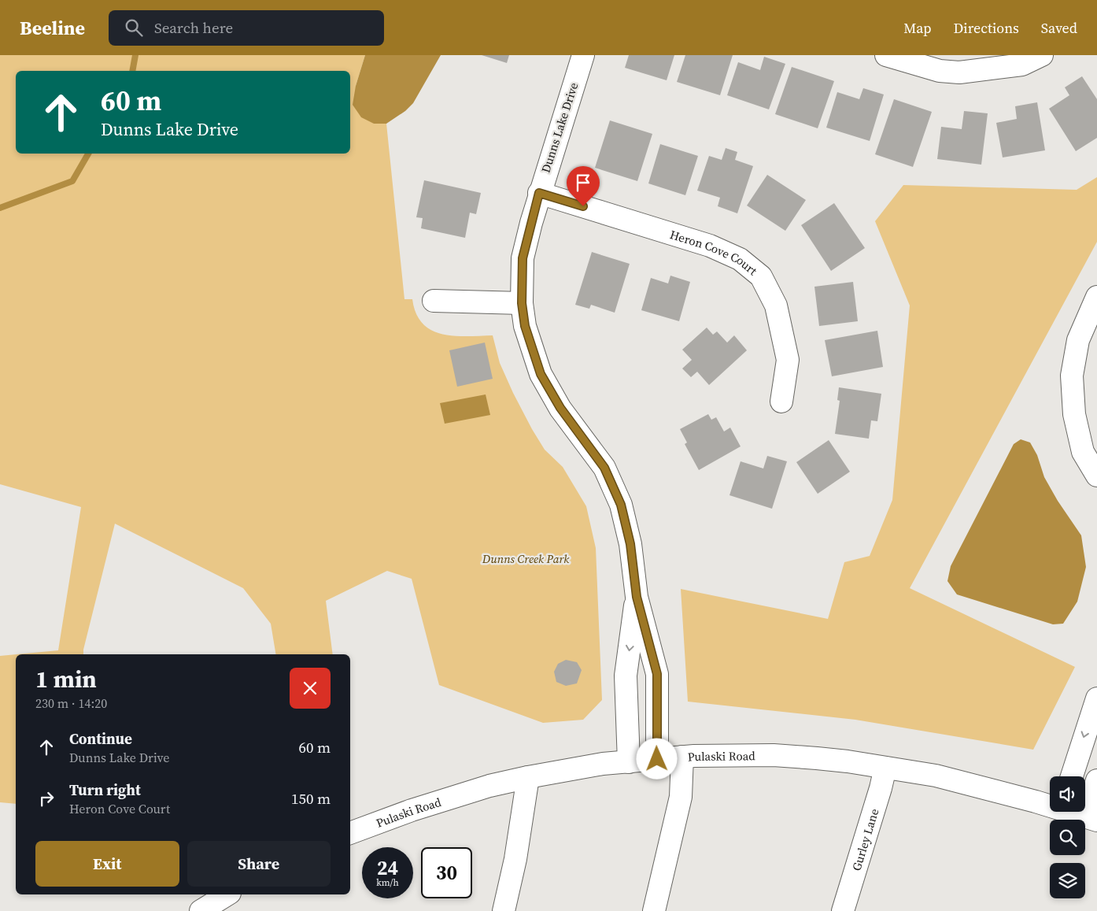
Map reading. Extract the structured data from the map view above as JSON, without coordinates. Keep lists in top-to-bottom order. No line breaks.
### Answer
{"streets":{"street":["Dunns Lake Drive","Heron Cove Court","Pulaski Road","Gurley Lane"]},"crossings":[["Dunns Lake Drive","Heron Cove Court"],["Pulaski Road","Gurley Lane"]],"parks":["Dunns Creek Park"],"page":{"header":"Beeline","search":"Search here","nav":["Map","Directions","Saved"],"turn":["60 m","Dunns Lake Drive"],"heading":["1 min","230 m · 14:20"],"list":[{"name":"Continue","note":"Dunns Lake Drive","value":"60 m"},{"name":"Turn right","note":"Heron Cove Court","value":"150 m"}],"buttons":["Exit","Share"],"speed":"24 km/h","limit":"30"}}
